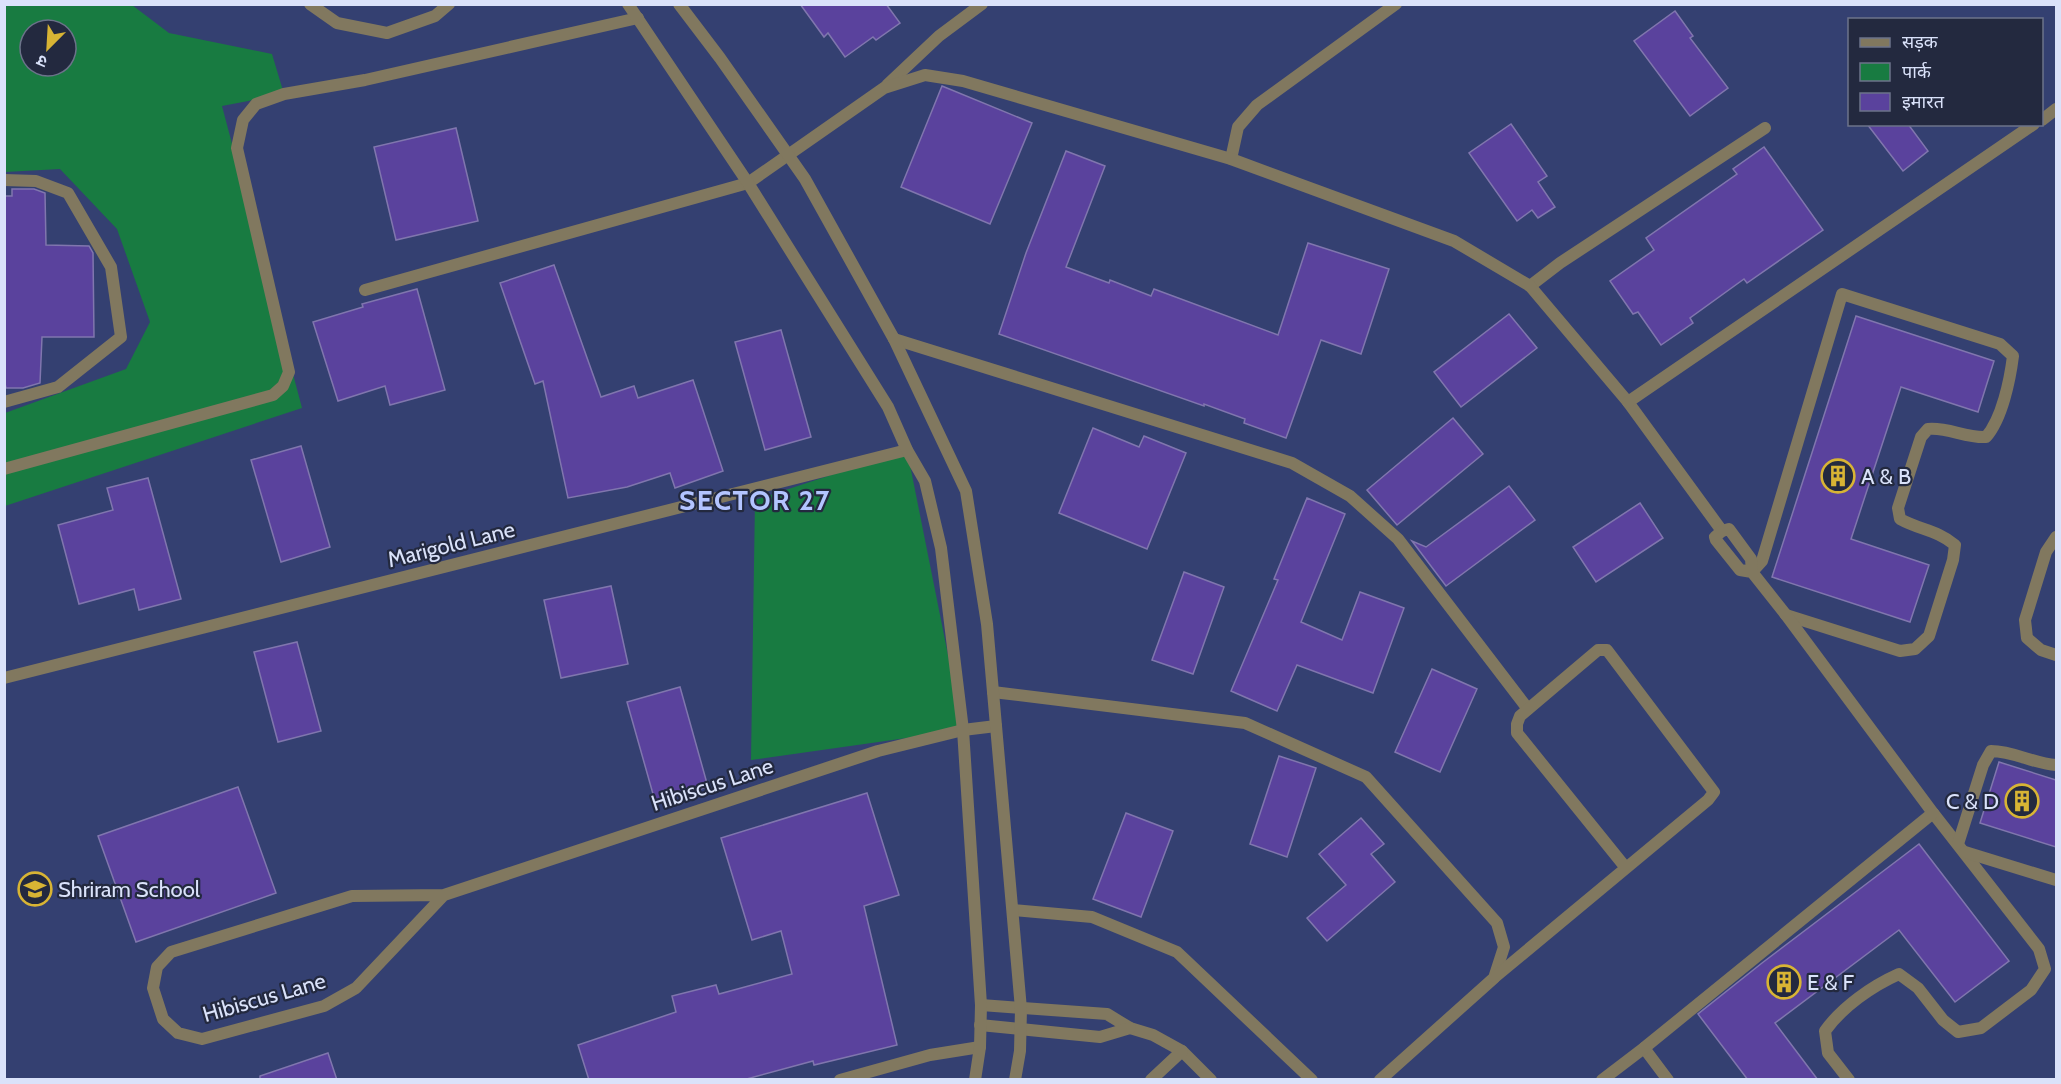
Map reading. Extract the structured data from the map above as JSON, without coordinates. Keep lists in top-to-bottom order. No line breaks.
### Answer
{"streets":{"street":["Marigold Lane","Hibiscus Lane"]},"districts":["SECTOR 27"],"places":{"building":["A & B","C & D","E & F"],"school or university":["Shriram School"]},"legend":["सड़क","पार्क","इमारत"],"north":"bottom left"}
